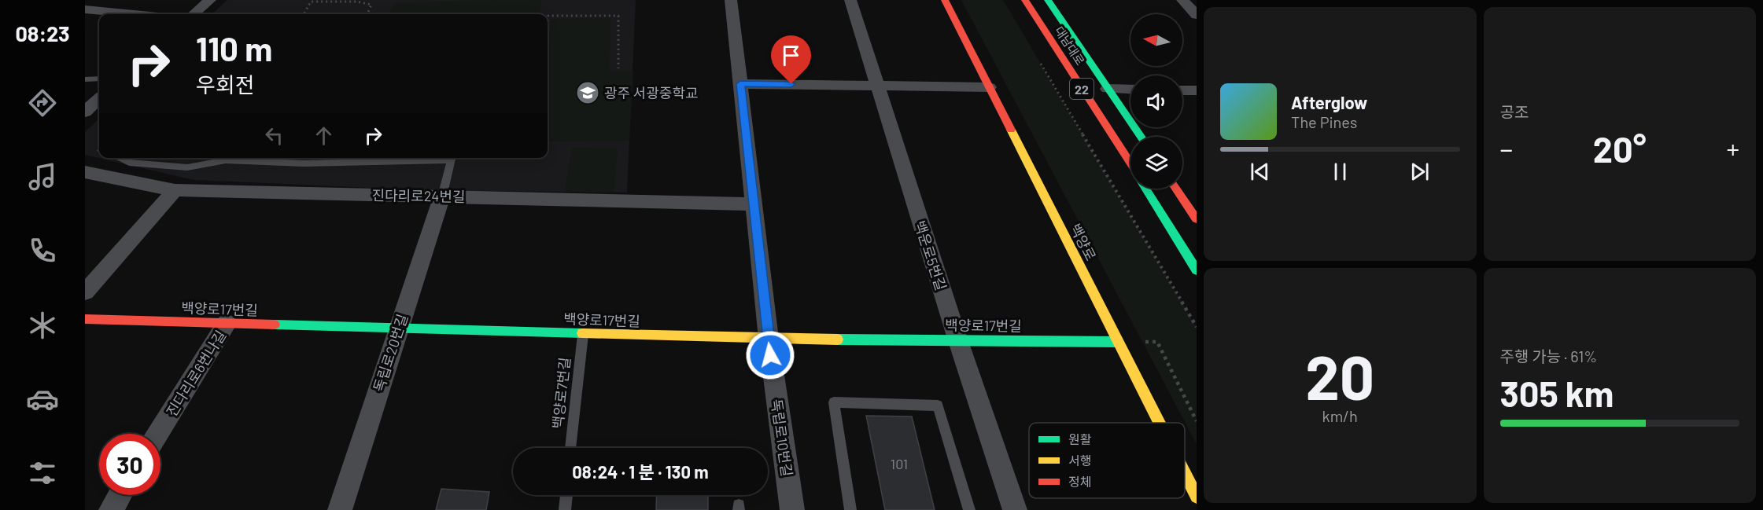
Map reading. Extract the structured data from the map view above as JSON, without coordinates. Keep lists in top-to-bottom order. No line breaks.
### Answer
{"streets":{"street":["대남대로","22","진다리로24번길","백양로","백운로5번길","백양로17번길","독립로20번길","진다리로6번나길","독립로10번길"],"lane":["백양로7번길"]},"crossings":[["진다리로24번길","독립로20번길"],["진다리로24번길","독립로10번길"],["백양로","백양로17번길"],["백운로5번길","백양로17번길"],["백양로17번길","독립로20번길"],["백양로17번길","진다리로6번나길"],["백양로17번길","백양로7번길"],["백양로17번길","독립로10번길"]],"places":{"school or university":["광주 서광중학교"]},"house_numbers":["101"],"legend":["원활","서행","정체"],"north":"left","page":{"tabs":"08:23","tile":["공조",["20","km/h"],["주행 가능 · 61%","305 km"]],"turn":["110 m","우회전"],"song":["Afterglow","The Pines"],"heat":["−","20°","+"],"limit":"30","trip":"08:24 · 1 분 · 130 m"}}
